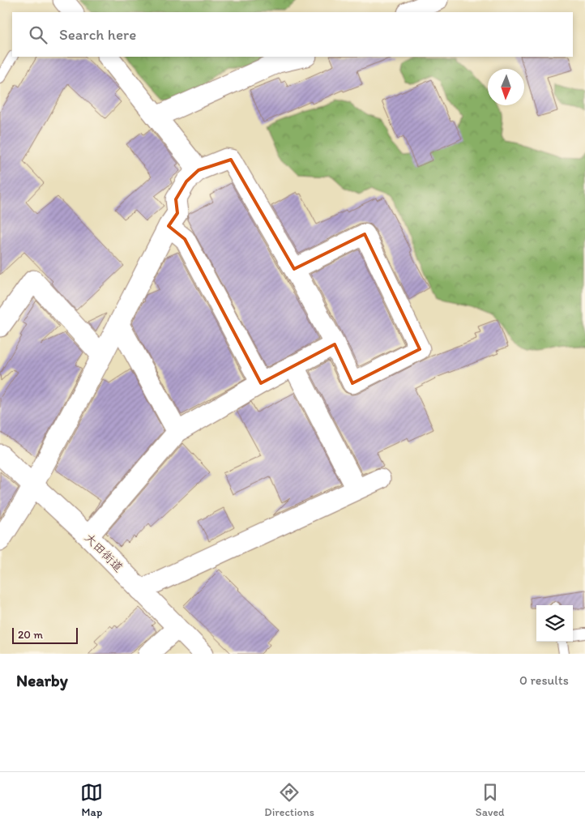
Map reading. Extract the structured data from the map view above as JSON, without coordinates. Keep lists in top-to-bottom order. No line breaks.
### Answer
{"streets":{"street":["大田街道"]},"scale_bar":"20 m","north":"bottom","page":{"search":"Search here","scale":"20 m","heading":["Nearby","0 results"],"nav":["Map","Directions","Saved"]}}
